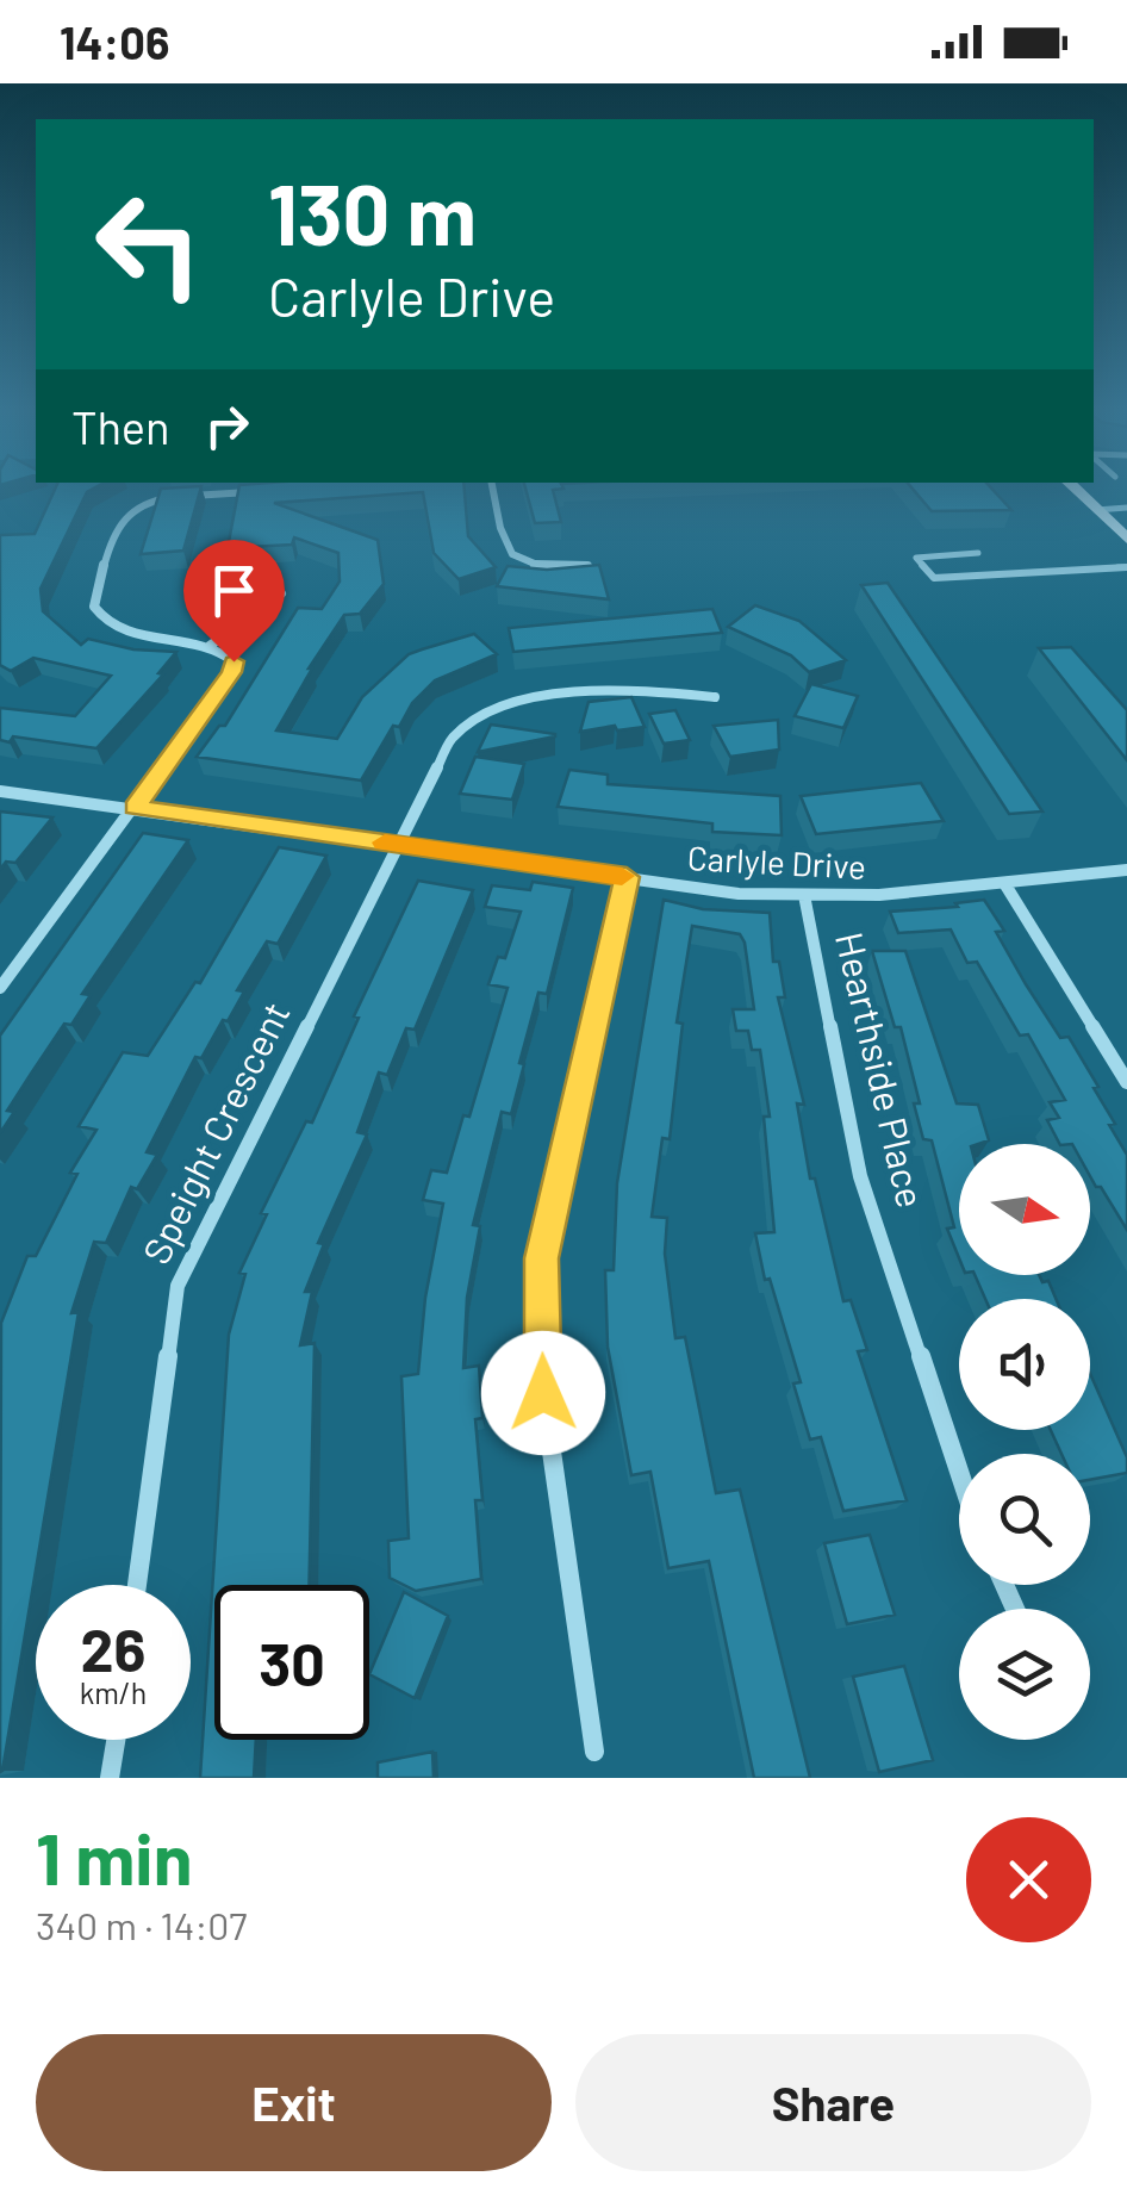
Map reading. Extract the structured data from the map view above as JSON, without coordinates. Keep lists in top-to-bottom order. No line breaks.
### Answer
{"streets":{"street":["Carlyle Drive","Hearthside Place","Speight Crescent"]},"crossings":[["Carlyle Drive","Hearthside Place"],["Carlyle Drive","Speight Crescent"]],"north":"right","page":{"status":"14:06","turn":["130 m","Carlyle Drive"],"then":"Then","speed":"26 km/h","limit":"30","heading":["1 min","340 m · 14:07"],"buttons":["Exit","Share"]}}
